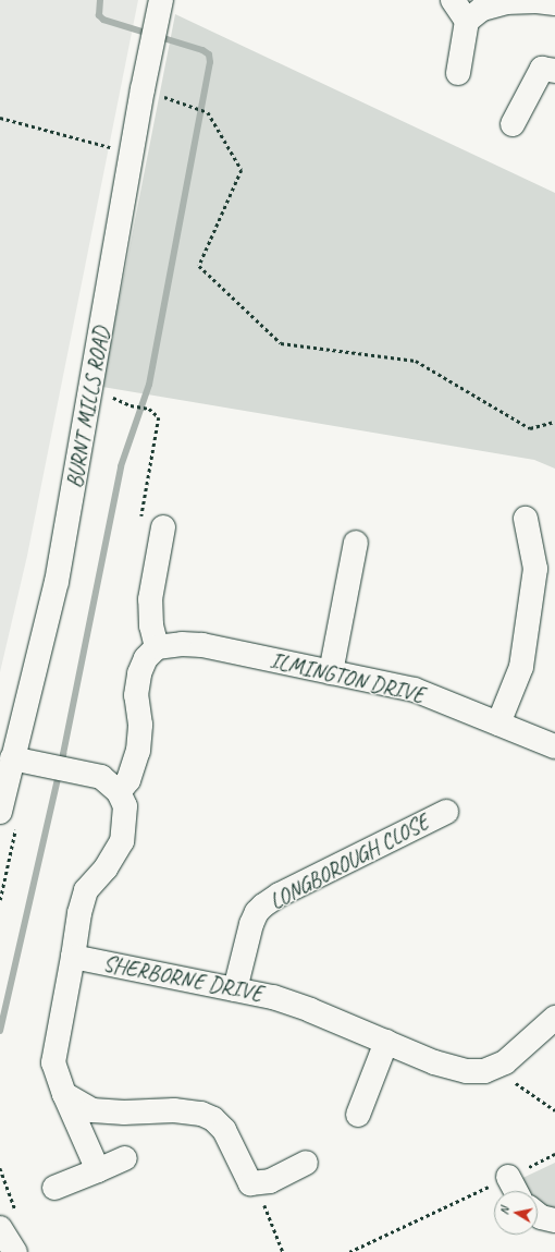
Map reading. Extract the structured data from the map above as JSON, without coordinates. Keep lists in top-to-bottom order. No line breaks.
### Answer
{"streets":{"street":["BURNT MILLS ROAD","ILMINGTON DRIVE","LONGBOROUGH CLOSE","SHERBORNE DRIVE"]},"crossings":[["LONGBOROUGH CLOSE","SHERBORNE DRIVE"]],"north":"left"}
